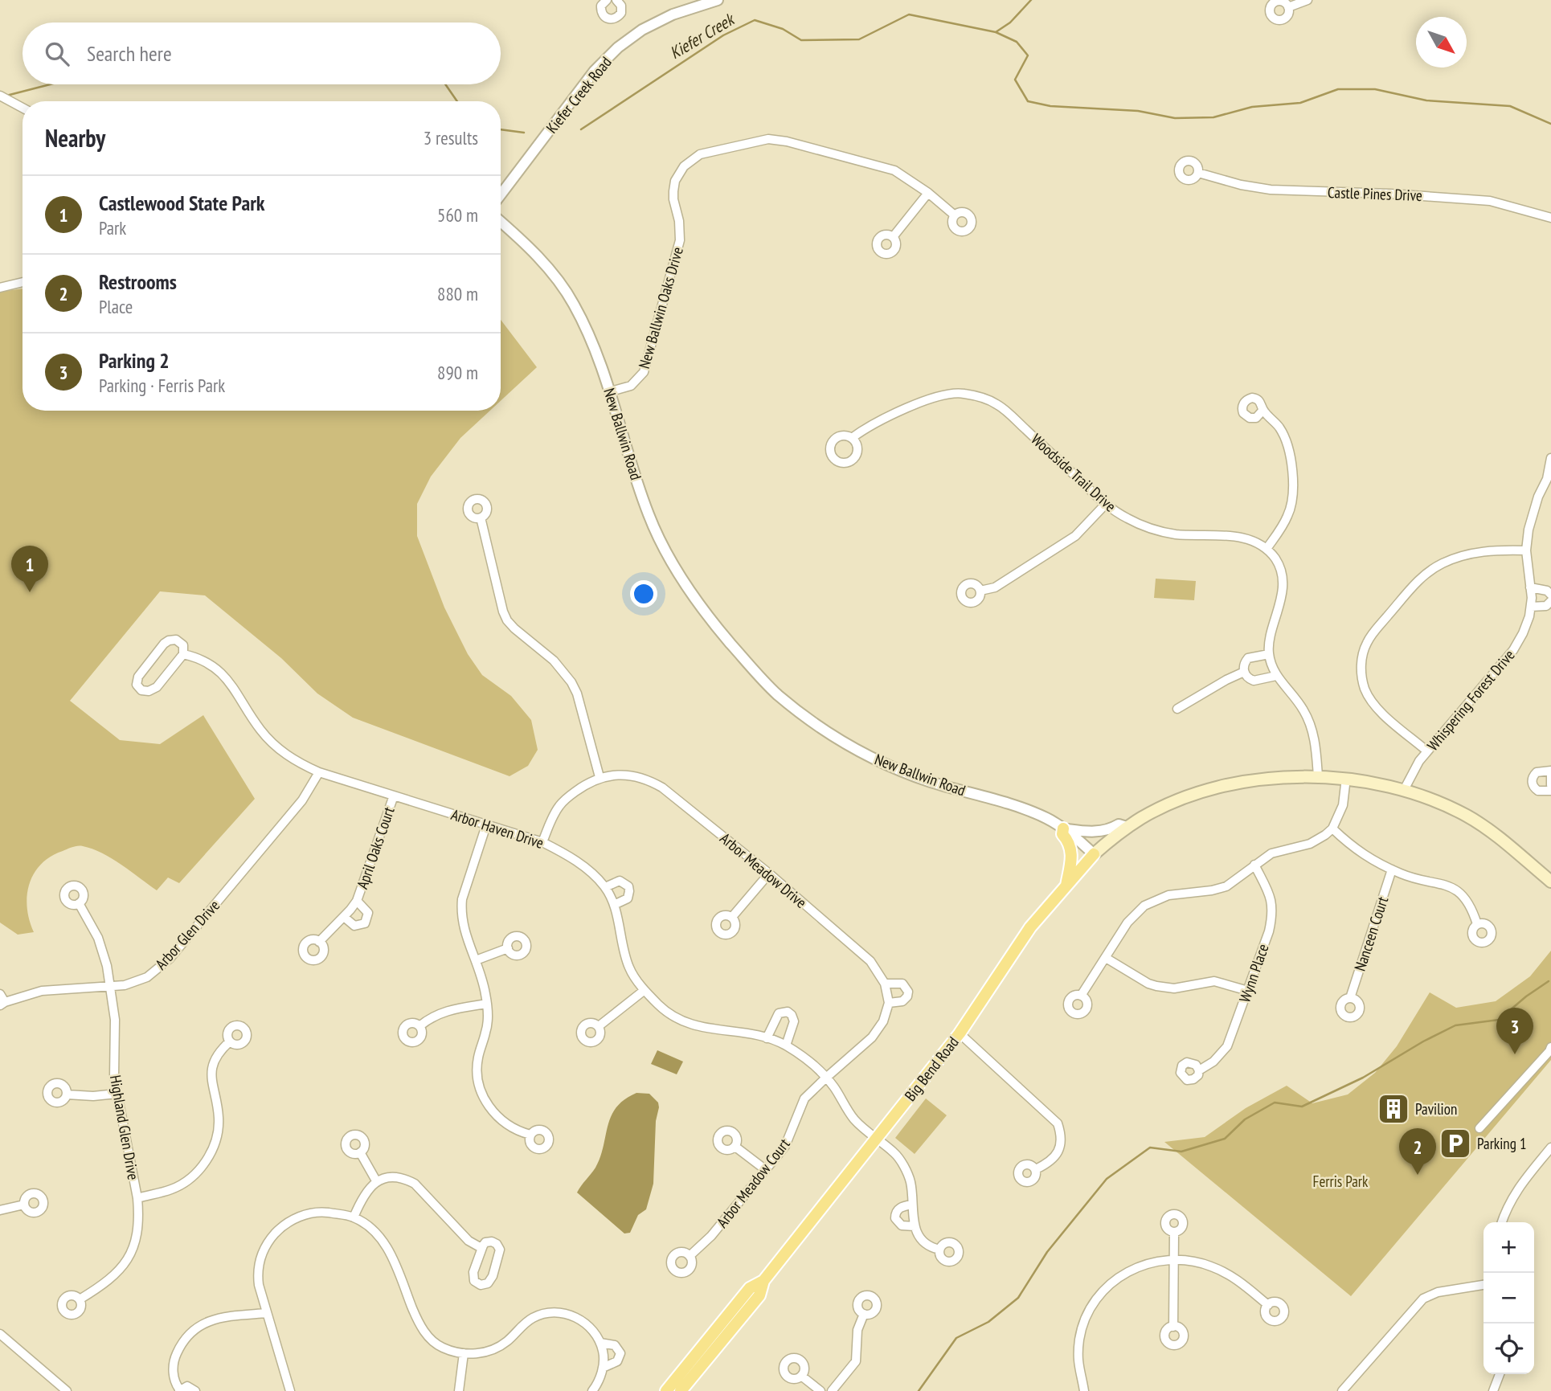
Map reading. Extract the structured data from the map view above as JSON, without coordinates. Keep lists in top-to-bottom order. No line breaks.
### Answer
{"streets":{"main road":["Big Bend Road"],"street":["Kiefer Creek Road","Castle Pines Drive","New Ballwin Oaks Drive","New Ballwin Road","Woodside Trail Drive","Whispering Forest Drive","Arbor Haven Drive","April Oaks Court","Arbor Meadow Drive","Nanceen Court","Arbor Glen Drive","Wynn Place","Highland Glen Drive","Arbor Meadow Court"]},"crossings":[["New Ballwin Oaks Drive","New Ballwin Road"],["New Ballwin Road","Big Bend Road"],["Arbor Haven Drive","April Oaks Court"],["Arbor Haven Drive","Arbor Glen Drive"],["Arbor Haven Drive","Big Bend Road"],["Arbor Haven Drive","Arbor Meadow Court"],["Arbor Glen Drive","Highland Glen Drive"]],"water":["Kiefer Creek"],"parks":["Ferris Park"],"places":{"building":["Pavilion"],"parking":["Parking 1"]},"north":"bottom right","page":{"search":"Search here","heading":["Nearby","3 results"],"list":[{"mark":"1","name":"Castlewood State Park","note":"Park","value":"560 m"},{"mark":"2","name":"Restrooms","note":"Place","value":"880 m"},{"mark":"3","name":"Parking 2","note":"Parking · Ferris Park","value":"890 m"}],"pins":["1","3","2"],"map_buttons":["+","−"]}}
